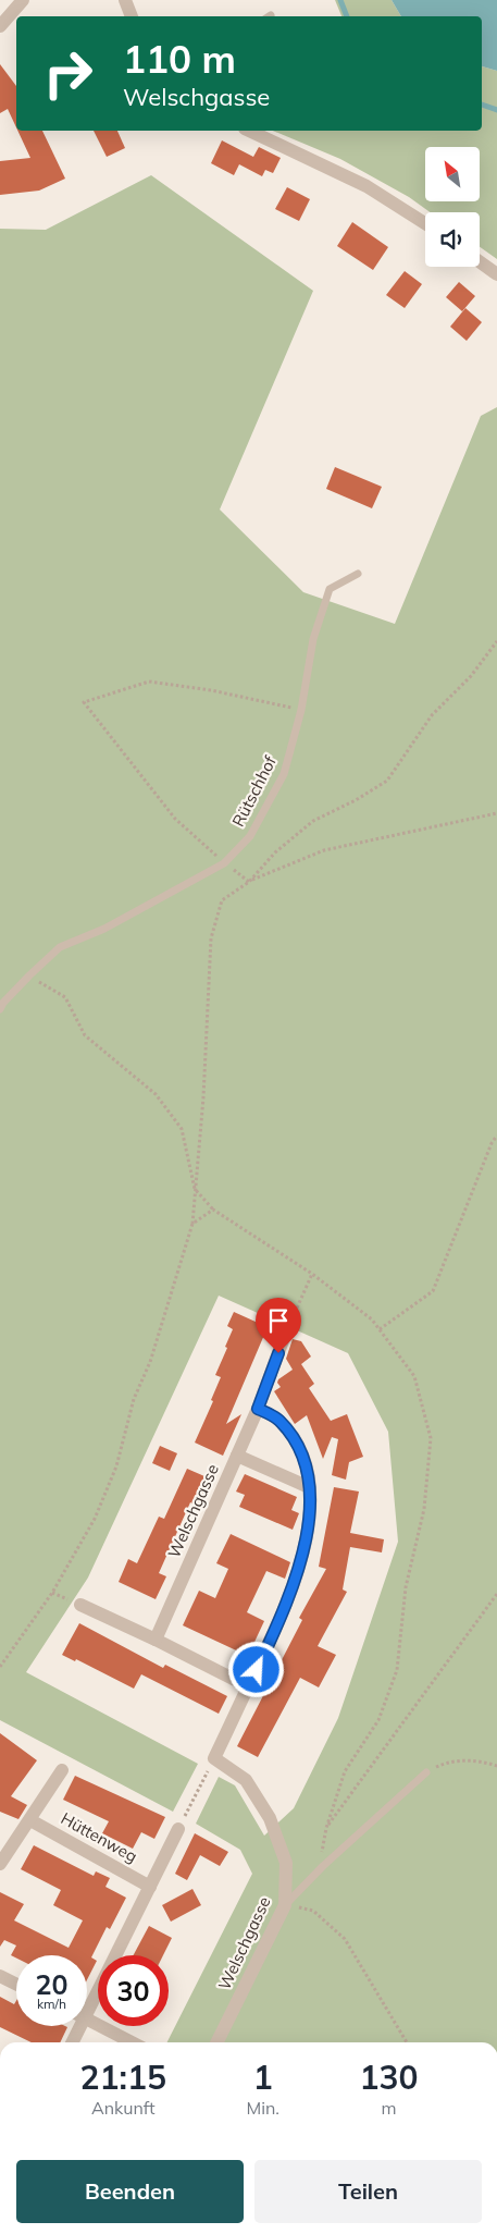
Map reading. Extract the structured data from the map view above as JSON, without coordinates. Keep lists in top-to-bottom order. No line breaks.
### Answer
{"streets":{"street":["Welschgasse","Hüttenweg"],"lane":["Rütschhof"]},"north":"top left","page":{"turn":["110 m","Welschgasse"],"speed":"20 km/h","limit":"30","eta":["21:15","Ankunft","1","Min.","130","m"],"buttons":["Beenden","Teilen"]}}
